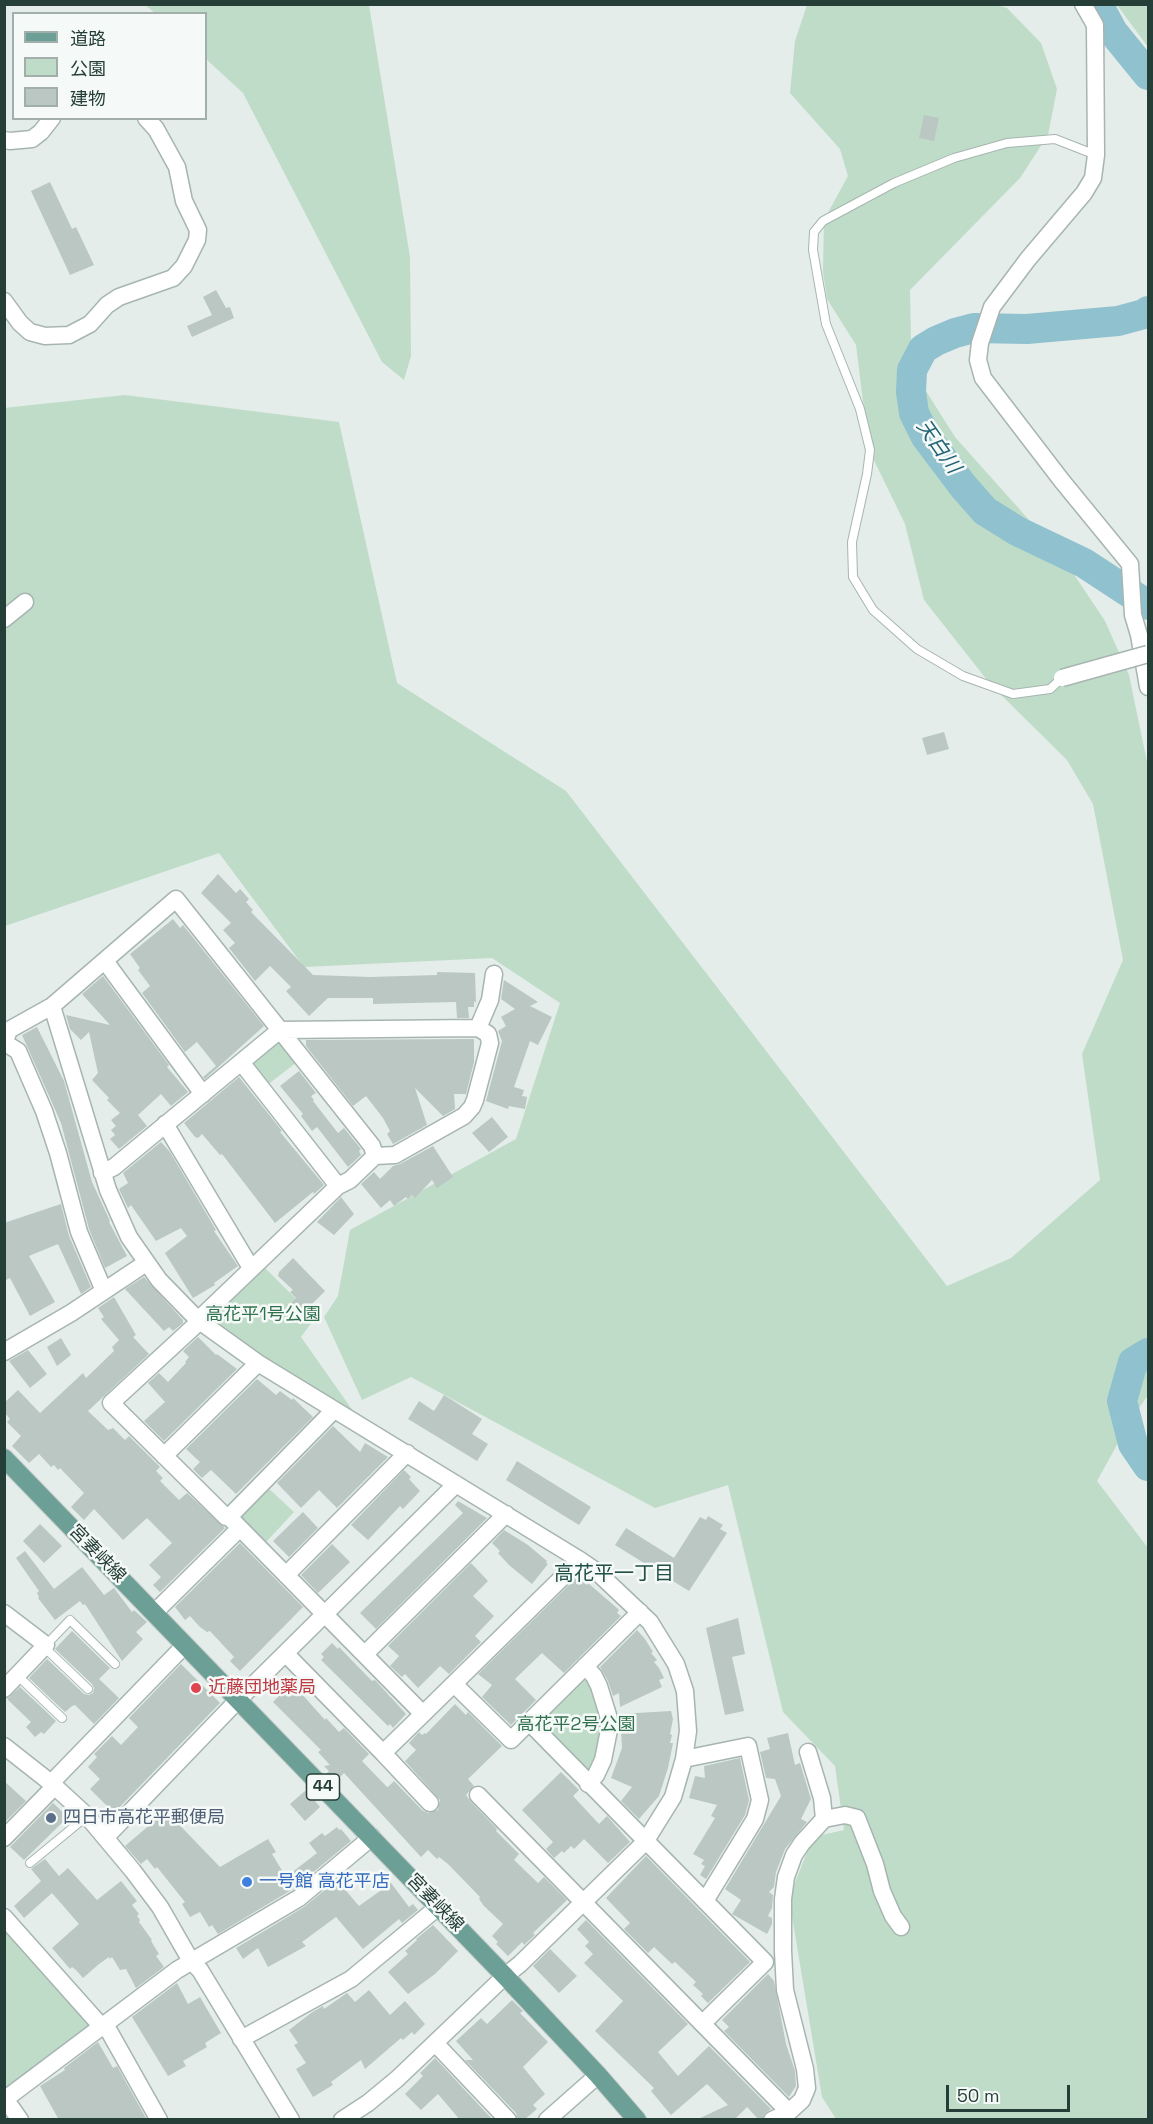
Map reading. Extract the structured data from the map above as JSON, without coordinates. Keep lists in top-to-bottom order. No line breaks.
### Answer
{"streets":{"main road":["宮妻峡線","44"]},"districts":["高花平一丁目"],"water":["天白川"],"parks":["高花平1号公園","高花平2号公園"],"places":["近藤団地薬局","四日市高花平郵便局","一号館 高花平店"],"legend":["道路","公園","建物"],"scale_bar":"50 m"}
